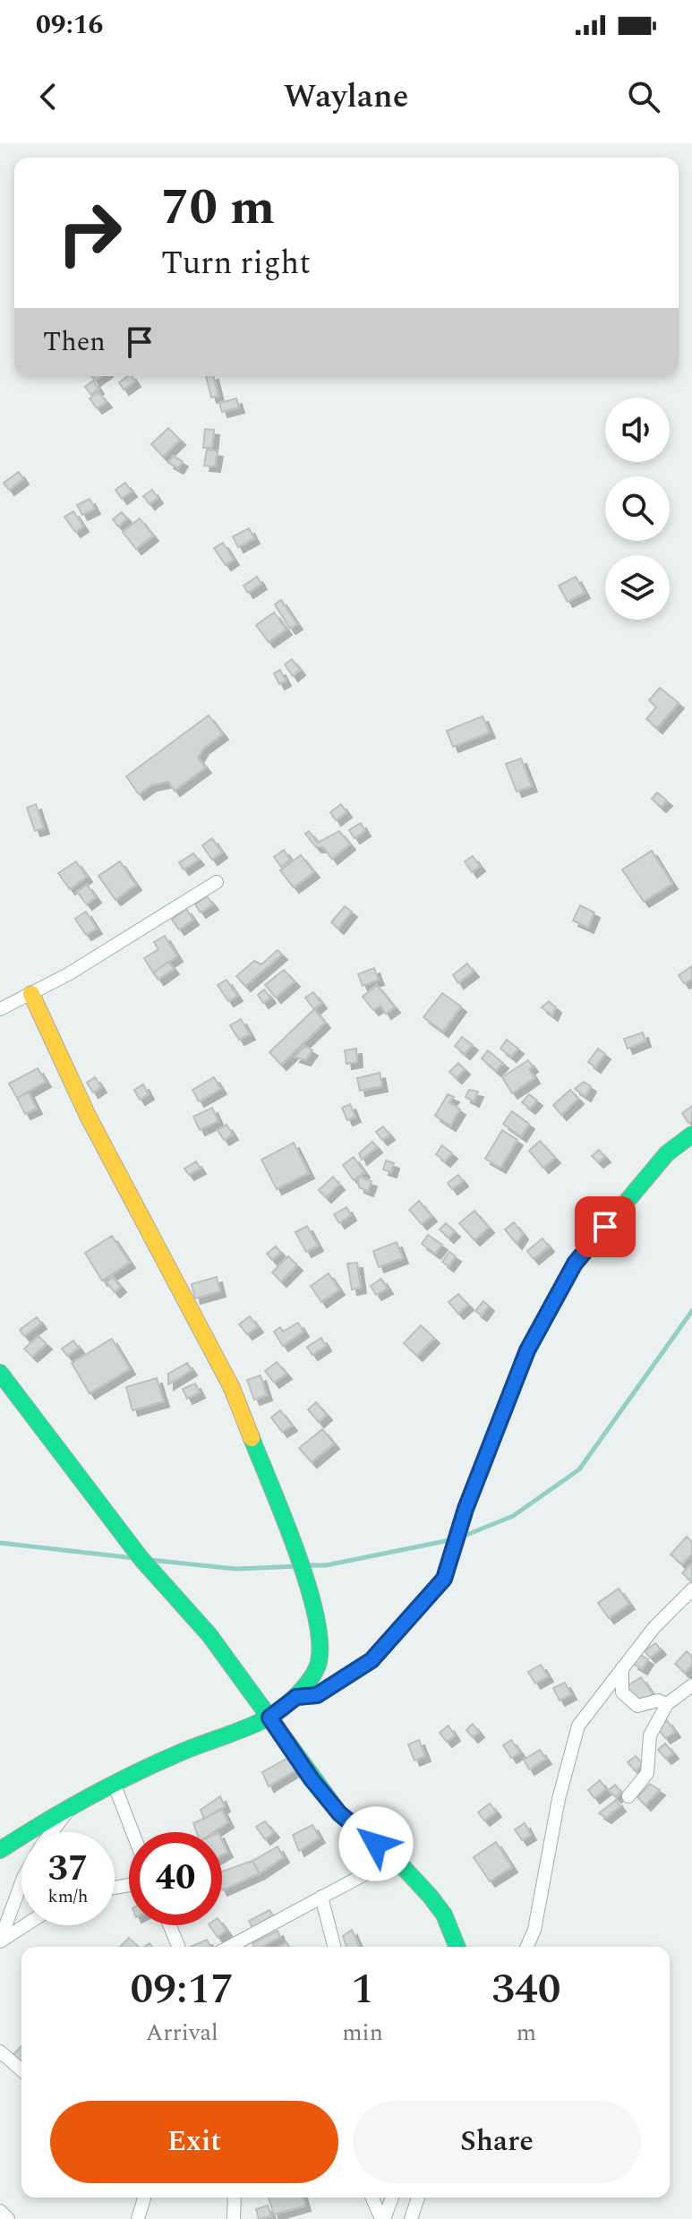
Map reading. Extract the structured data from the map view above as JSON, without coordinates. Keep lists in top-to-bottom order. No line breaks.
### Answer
{"page":{"status":"09:16","header":"Waylane","turn":["70 m","Turn right"],"then":"Then","speed":"37 km/h","limit":"40","eta":["09:17","Arrival","1","min","340","m"],"buttons":["Exit","Share"]}}
